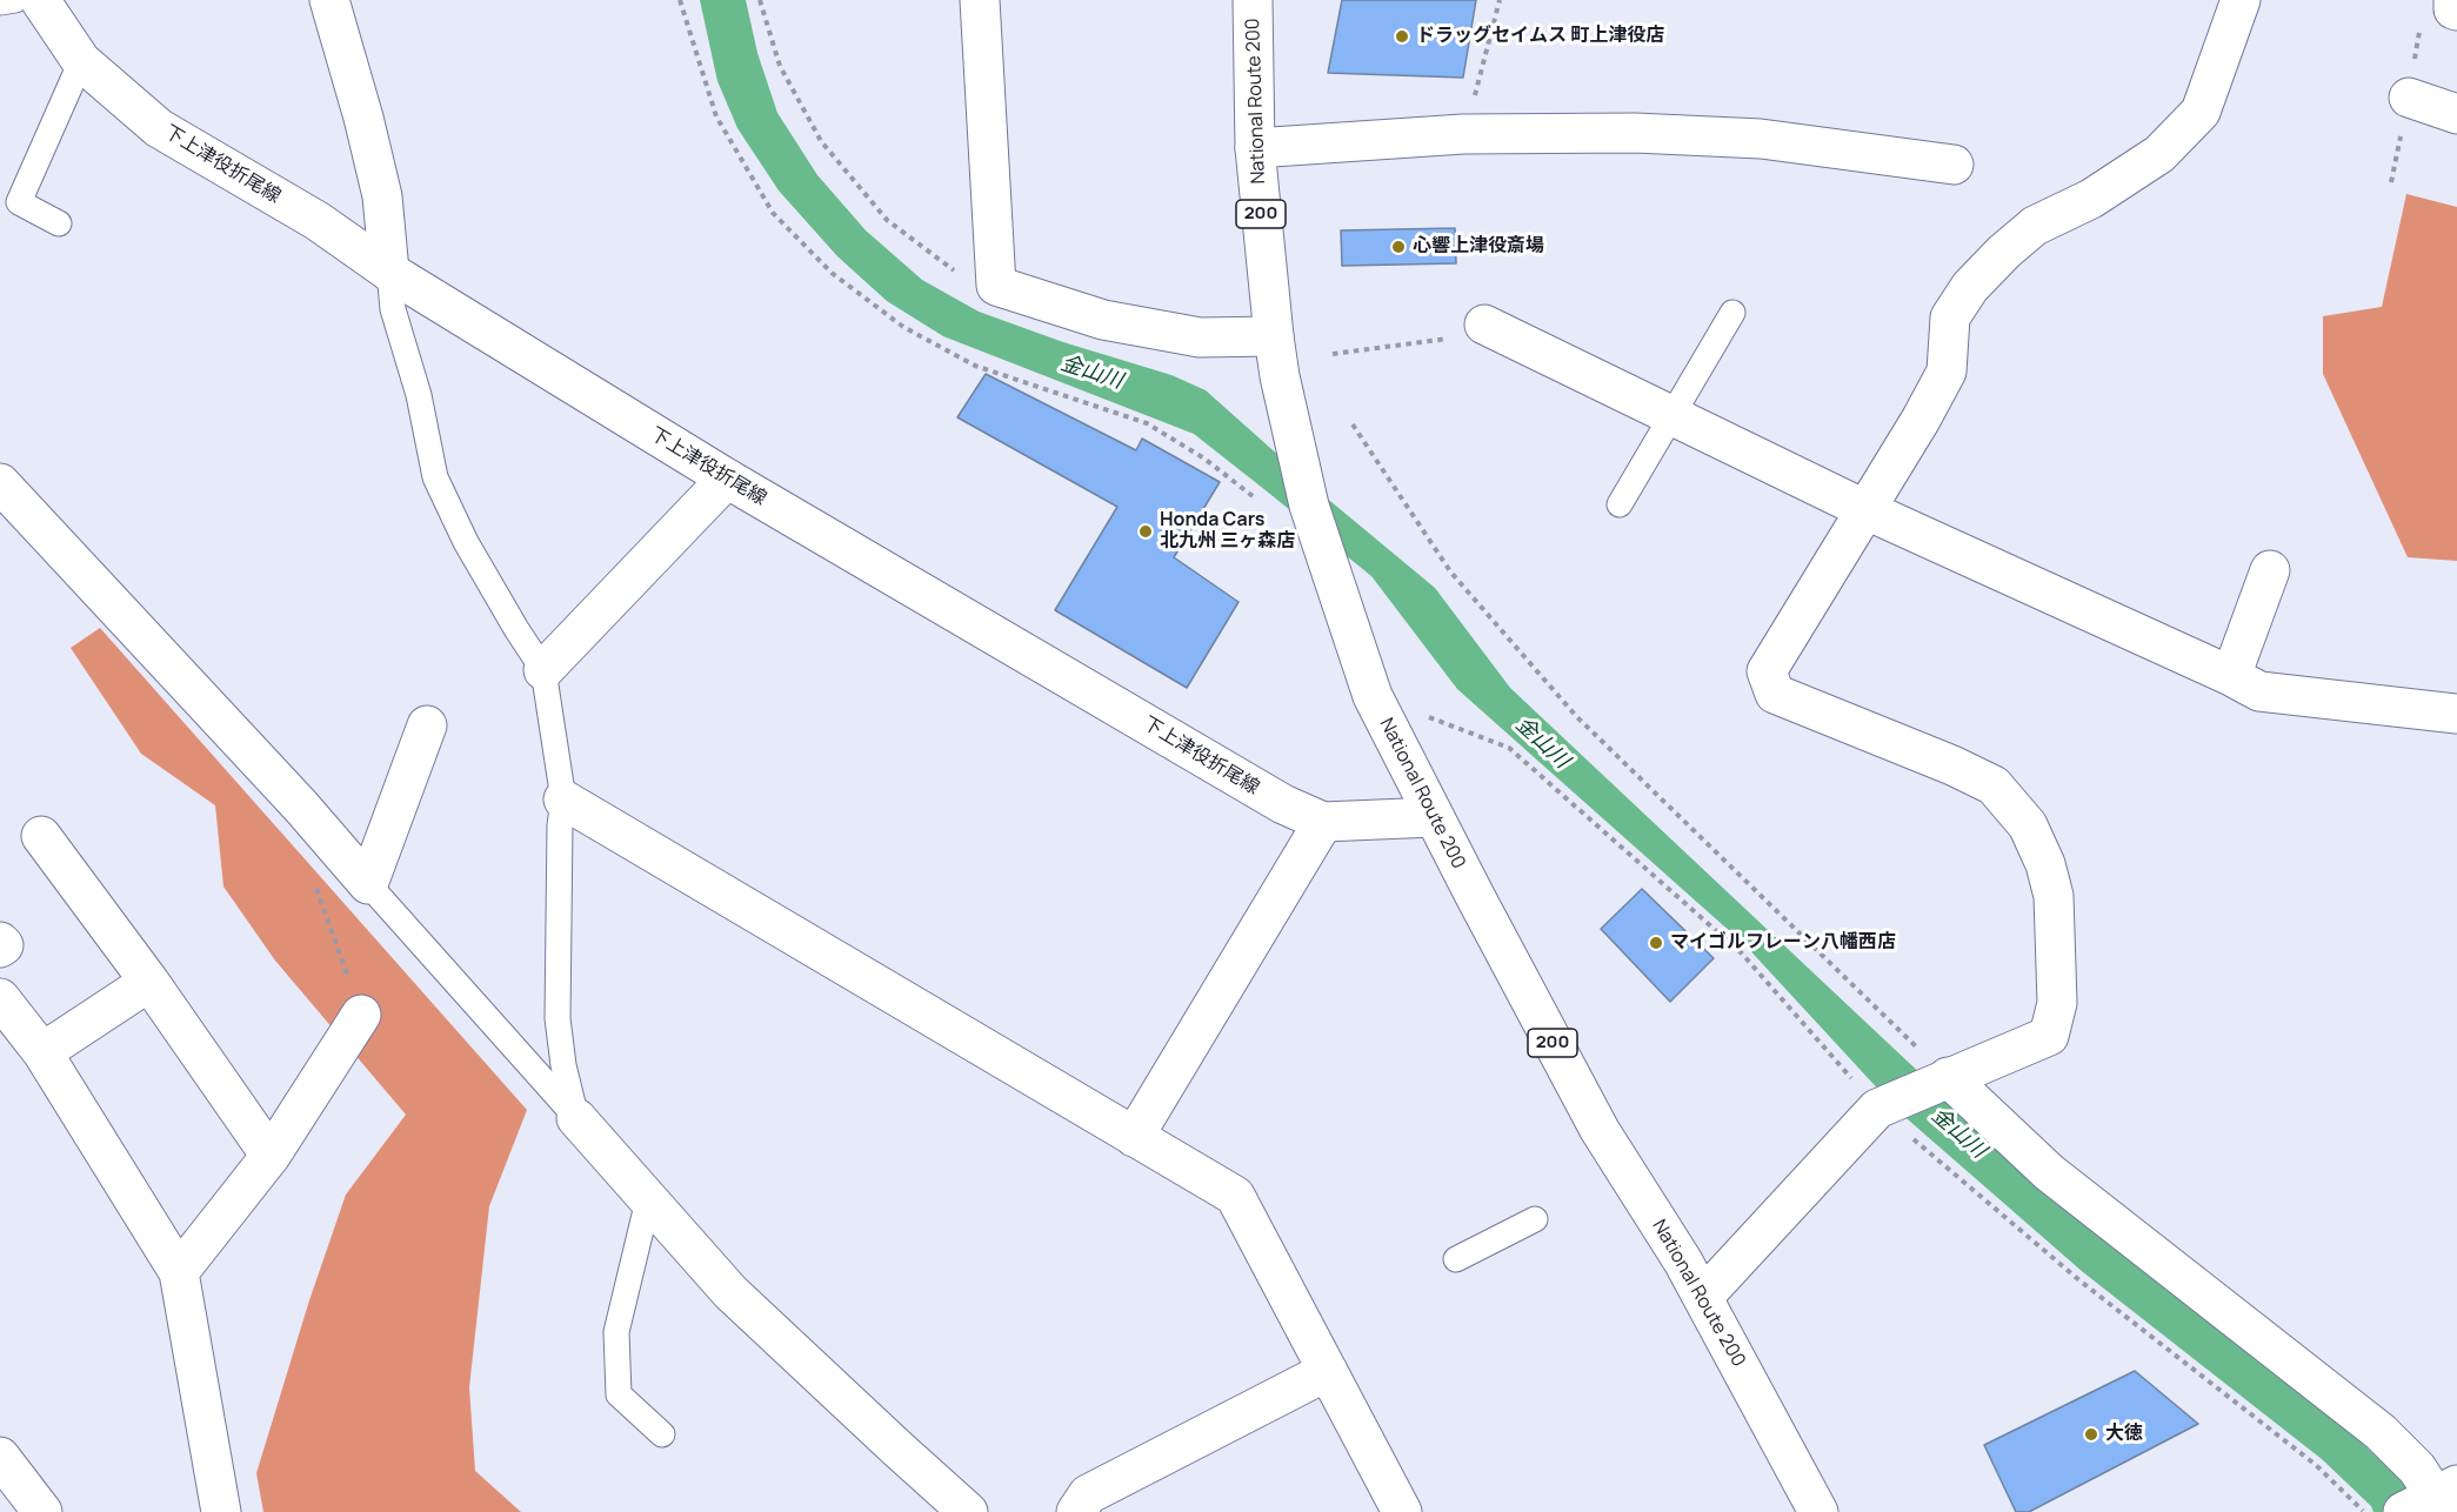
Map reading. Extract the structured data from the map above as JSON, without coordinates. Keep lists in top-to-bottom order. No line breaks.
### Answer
{"streets":{"main road":["National Route 200","下上津役折尾線","200"]},"crossings":[["National Route 200","下上津役折尾線"]],"water":["金山川"],"places":["ドラッグセイムス 町上津役店","心響上津役斎場","Honda Cars 北九州 三ヶ森店","マイゴルフレーン八幡西店","大徳"]}
